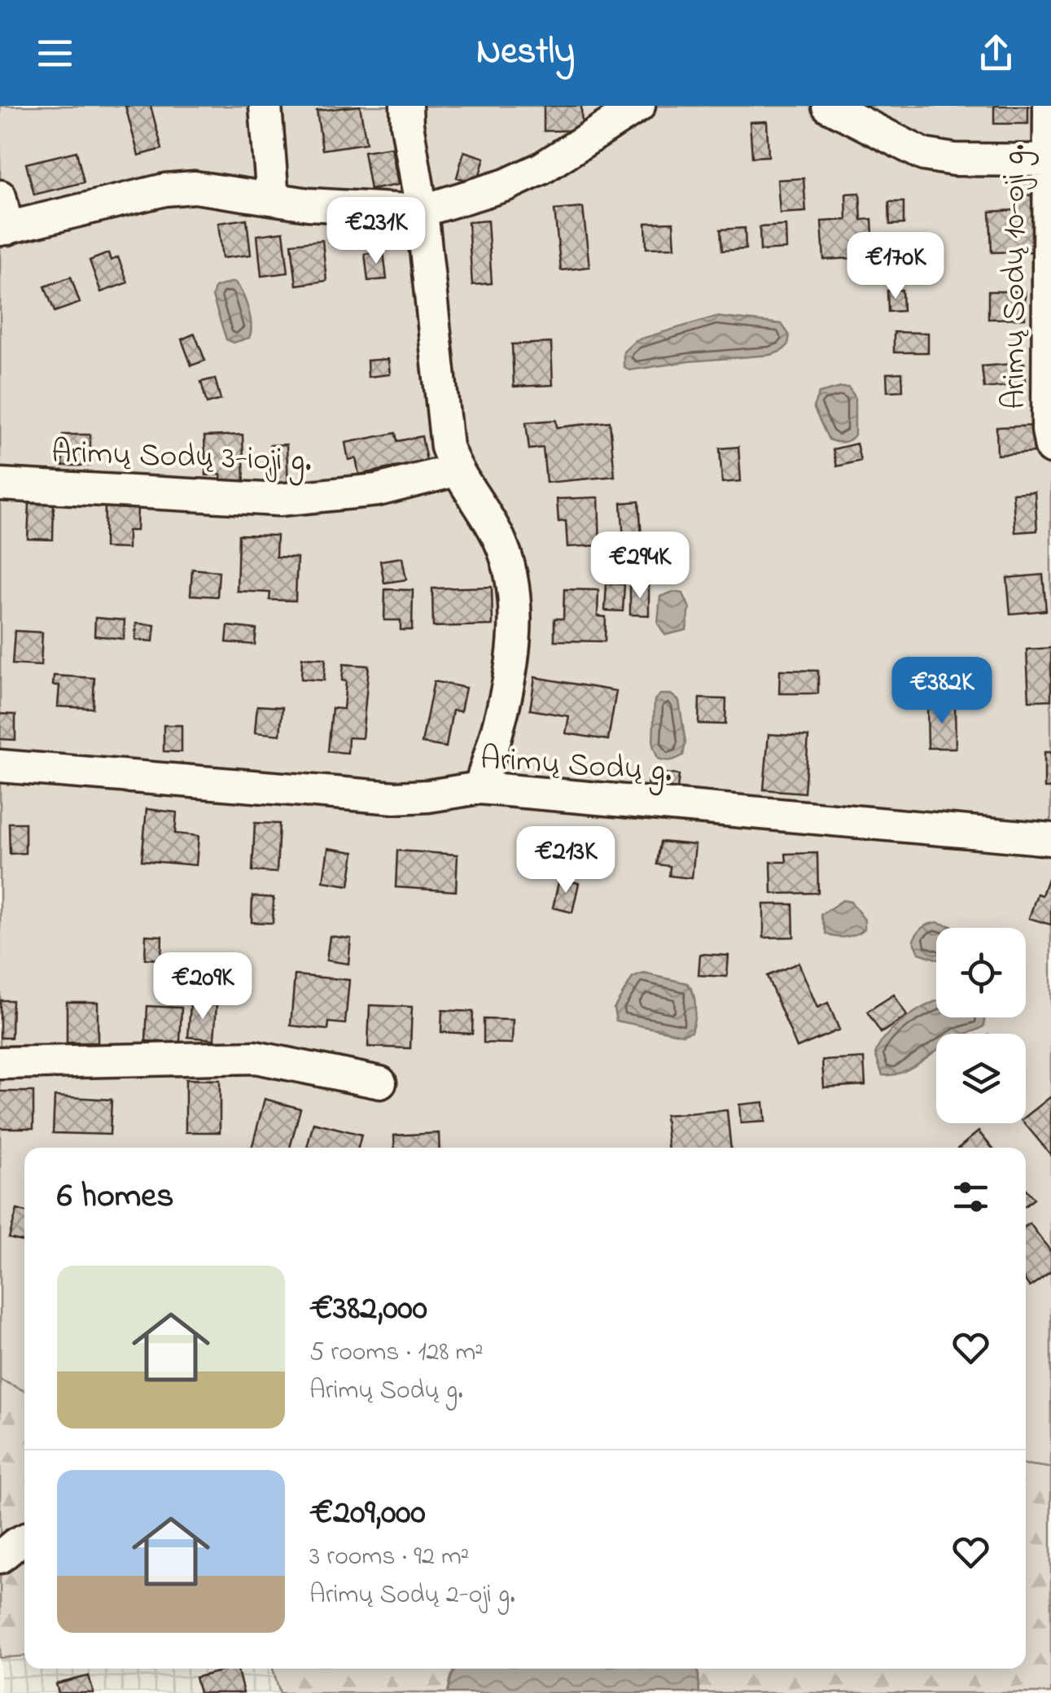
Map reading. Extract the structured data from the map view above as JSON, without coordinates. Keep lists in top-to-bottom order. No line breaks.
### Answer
{"streets":{"street":["Arimų Sodų 10-oji g.","Arimų Sodų 3-ioji g.","Arimų Sodų g."]},"page":{"header":"Nestly","price":["€231K","€170K","€294K","€382K","€213K","€209K"],"heading":"6 homes","list":[{"name":"€382,000","note":"5 rooms · 128 m² · Arimų Sodų g."},{"name":"€209,000","note":"3 rooms · 92 m² · Arimų Sodų 2-oji g."}]}}
